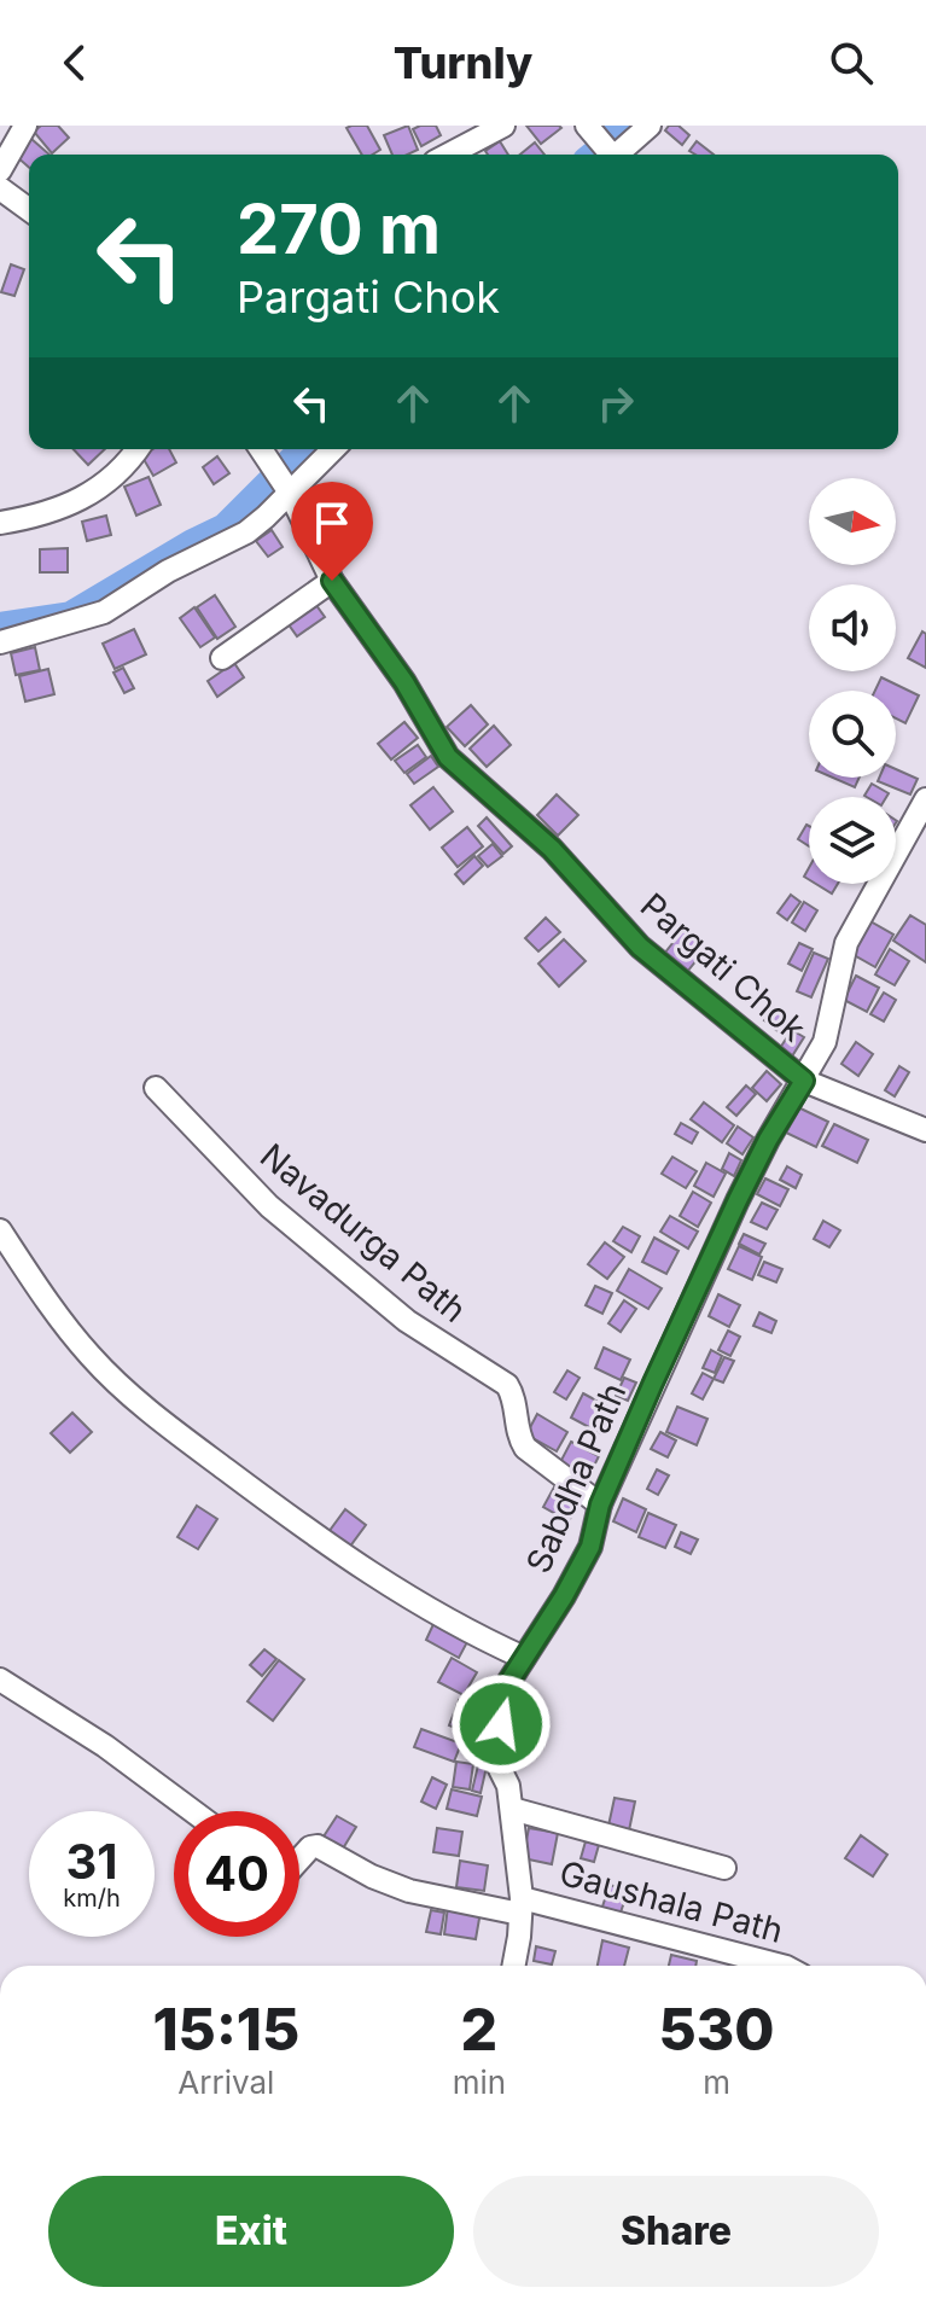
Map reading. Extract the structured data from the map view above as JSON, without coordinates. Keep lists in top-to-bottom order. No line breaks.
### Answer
{"streets":{"street":["Pargati Chok","Navadurga Path","Sabdha Path","Gaushala Path"]},"crossings":[["Pargati Chok","Sabdha Path"],["Navadurga Path","Sabdha Path"],["Sabdha Path","Gaushala Path"]],"north":"right","page":{"header":"Turnly","turn":["270 m","Pargati Chok"],"speed":"31 km/h","limit":"40","eta":["15:15","Arrival","2","min","530","m"],"buttons":["Exit","Share"]}}
